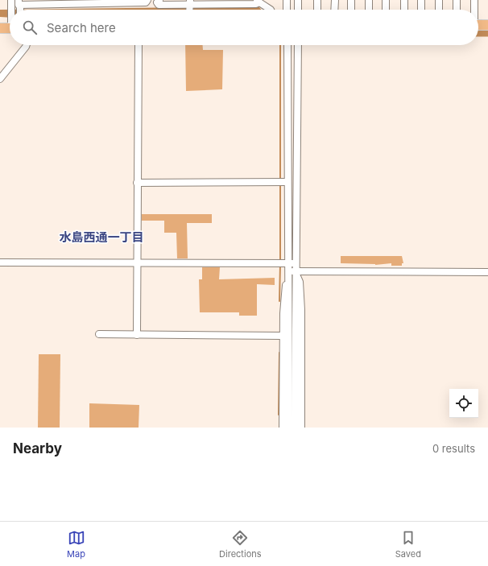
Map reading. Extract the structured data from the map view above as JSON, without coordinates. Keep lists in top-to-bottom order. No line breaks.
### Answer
{"districts":["水島西通一丁目"],"page":{"search":"Search here","heading":["Nearby","0 results"],"nav":["Map","Directions","Saved"]}}
